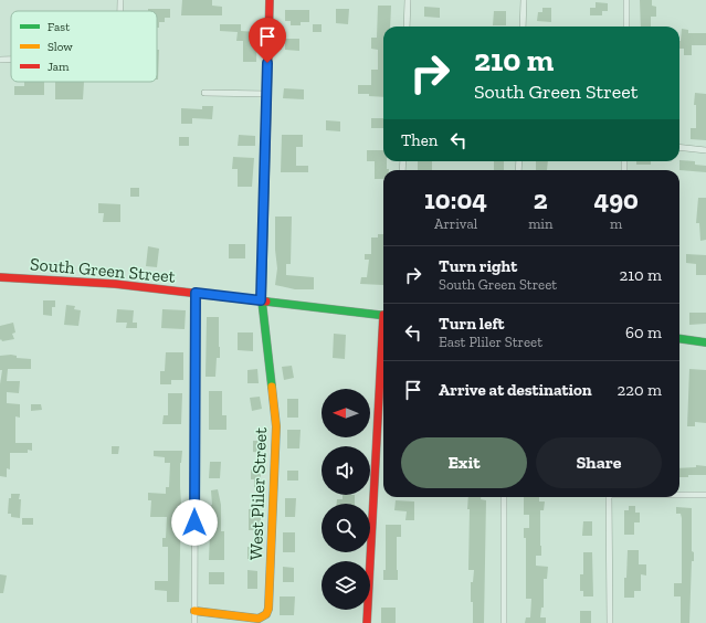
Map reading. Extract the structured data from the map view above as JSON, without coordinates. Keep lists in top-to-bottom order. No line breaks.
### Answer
{"streets":{"street":["South Green Street","West Pliler Street"]},"crossings":[["South Green Street","West Pliler Street"]],"legend":["Fast","Slow","Jam"],"north":"left","page":{"turn":["210 m","South Green Street"],"then":"Then","eta":["10:04","Arrival","2","min","490","m"],"list":[{"name":"Turn right","note":"South Green Street","value":"210 m"},{"name":"Turn left","note":"East Pliler Street","value":"60 m"},{"name":"Arrive at destination","value":"220 m"}],"buttons":["Exit","Share"]}}
